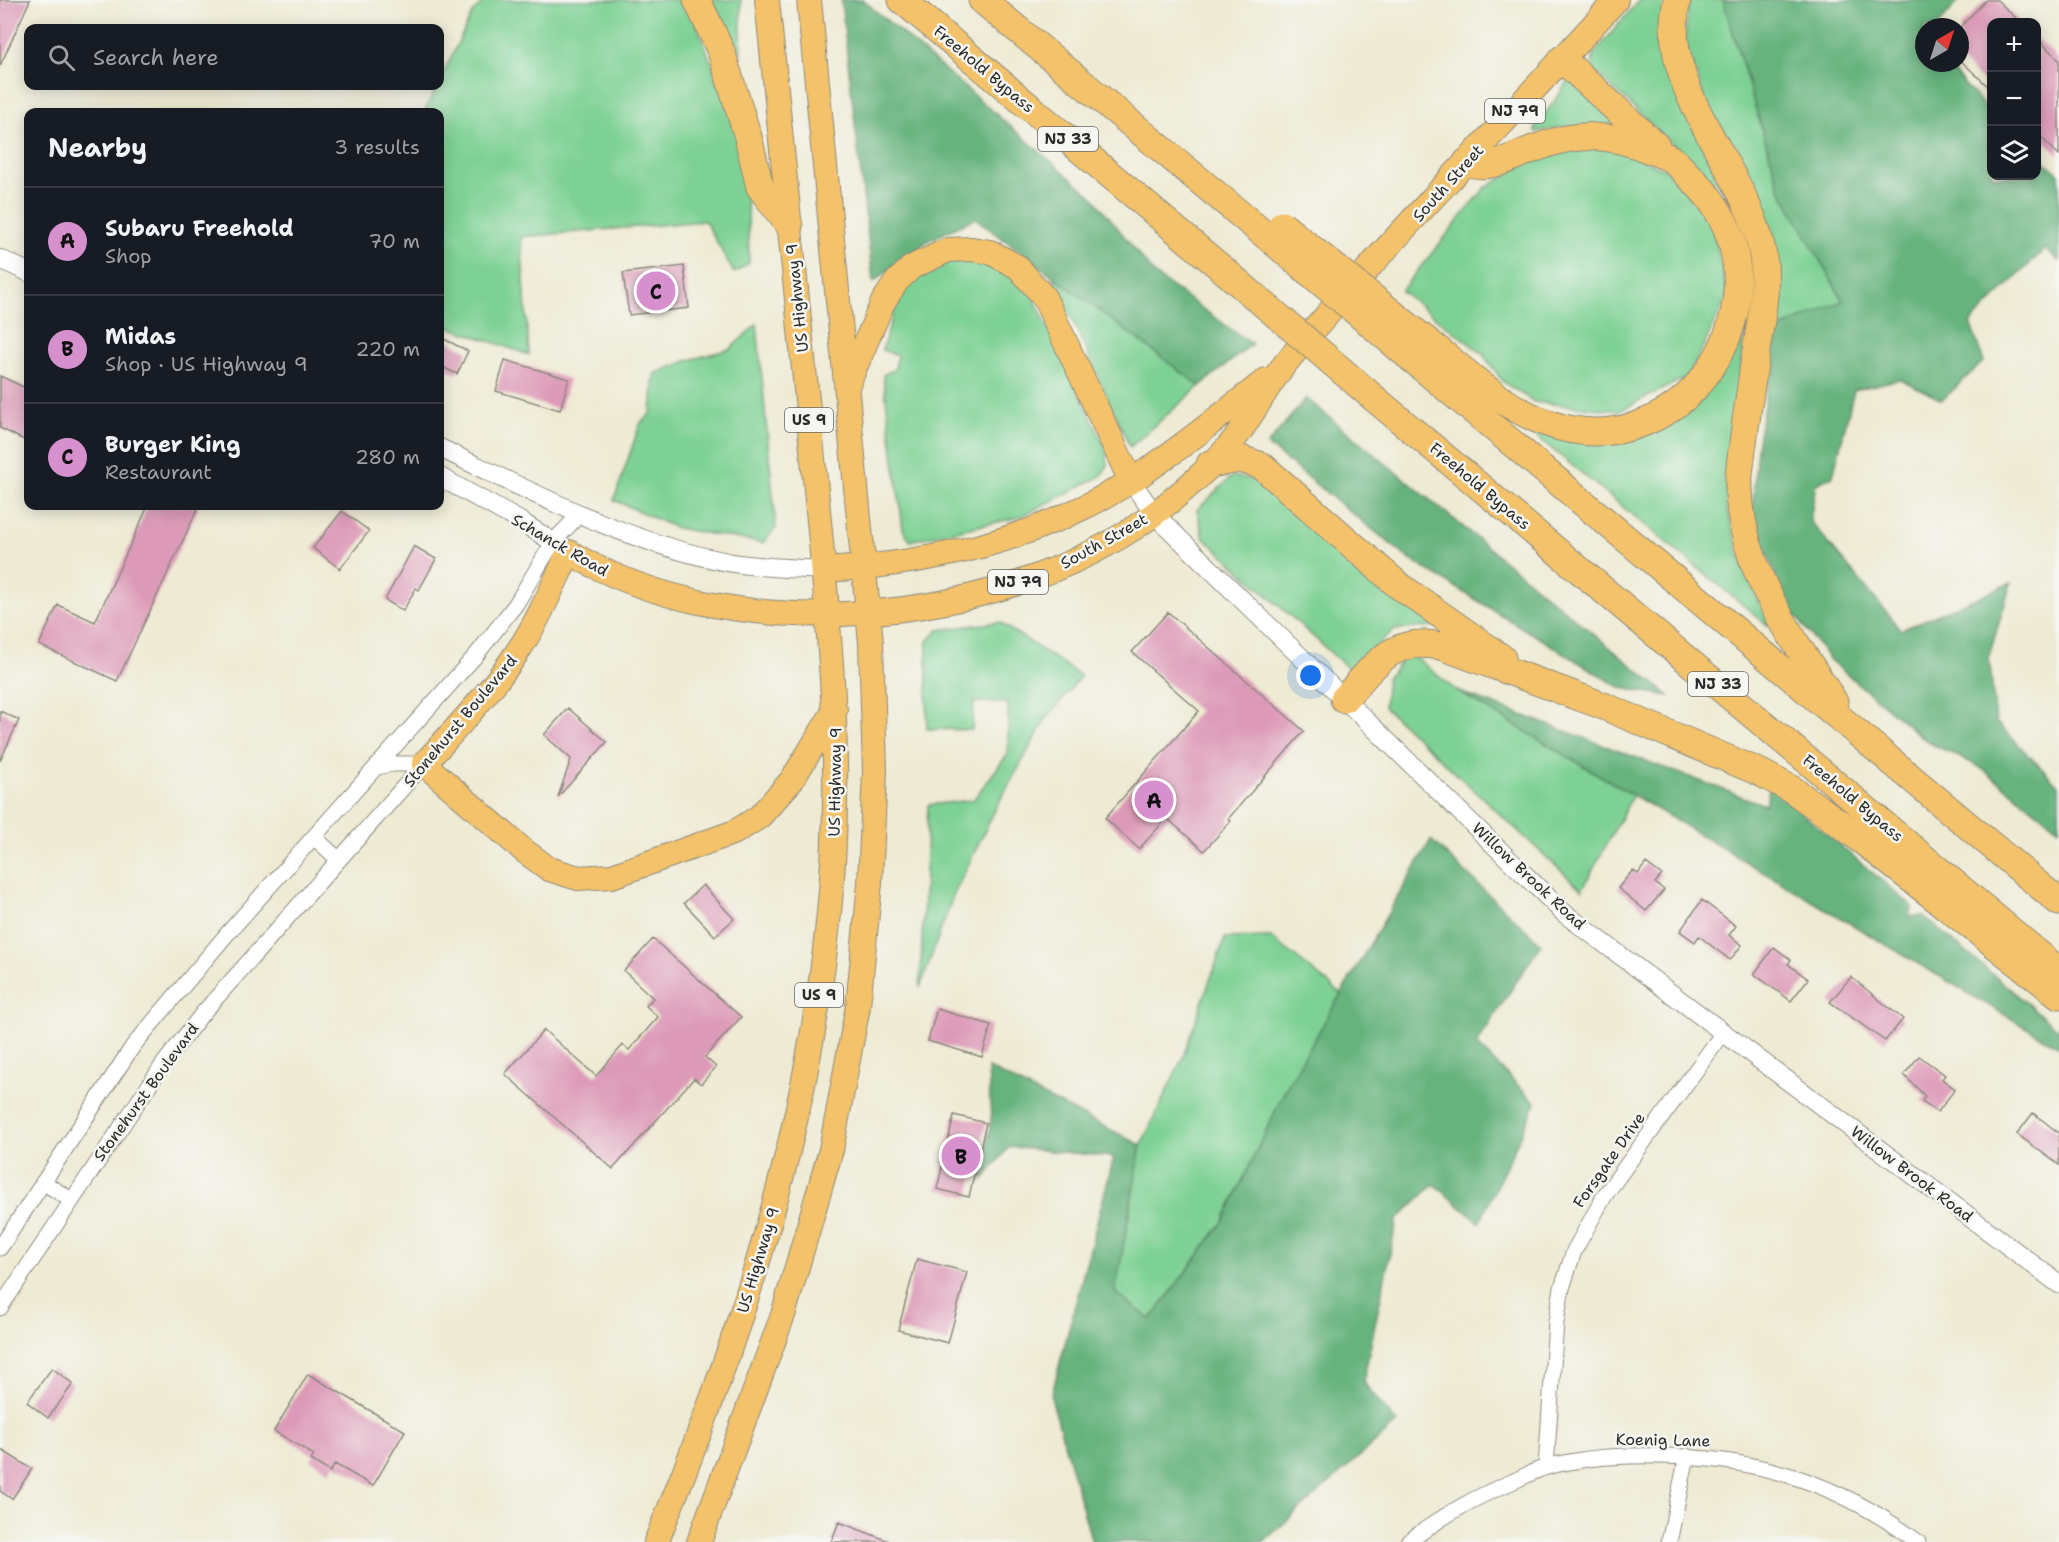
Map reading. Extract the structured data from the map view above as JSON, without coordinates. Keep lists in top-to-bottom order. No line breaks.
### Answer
{"streets":{"highway":["Freehold Bypass","NJ 33"],"main road":["NJ 79","South Street","US Highway 9","US 9","Schanck Road","Stonehurst Boulevard"],"street":["Willow Brook Road","Forsgate Drive","Koenig Lane"]},"crossings":[["South Street","US Highway 9"],["South Street","US 9"],["South Street","Schanck Road"],["South Street","Willow Brook Road"],["US Highway 9","Schanck Road"],["Schanck Road","Stonehurst Boulevard"],["Willow Brook Road","Forsgate Drive"],["Forsgate Drive","Koenig Lane"]],"north":"top right","page":{"map_buttons":["+","−"],"search":"Search here","heading":["Nearby","3 results"],"list":[{"mark":"A","name":"Subaru Freehold","note":"Shop","value":"70 m"},{"mark":"B","name":"Midas","note":"Shop · US Highway 9","value":"220 m"},{"mark":"C","name":"Burger King","note":"Restaurant","value":"280 m"}],"pins":["C","A","B"]}}
